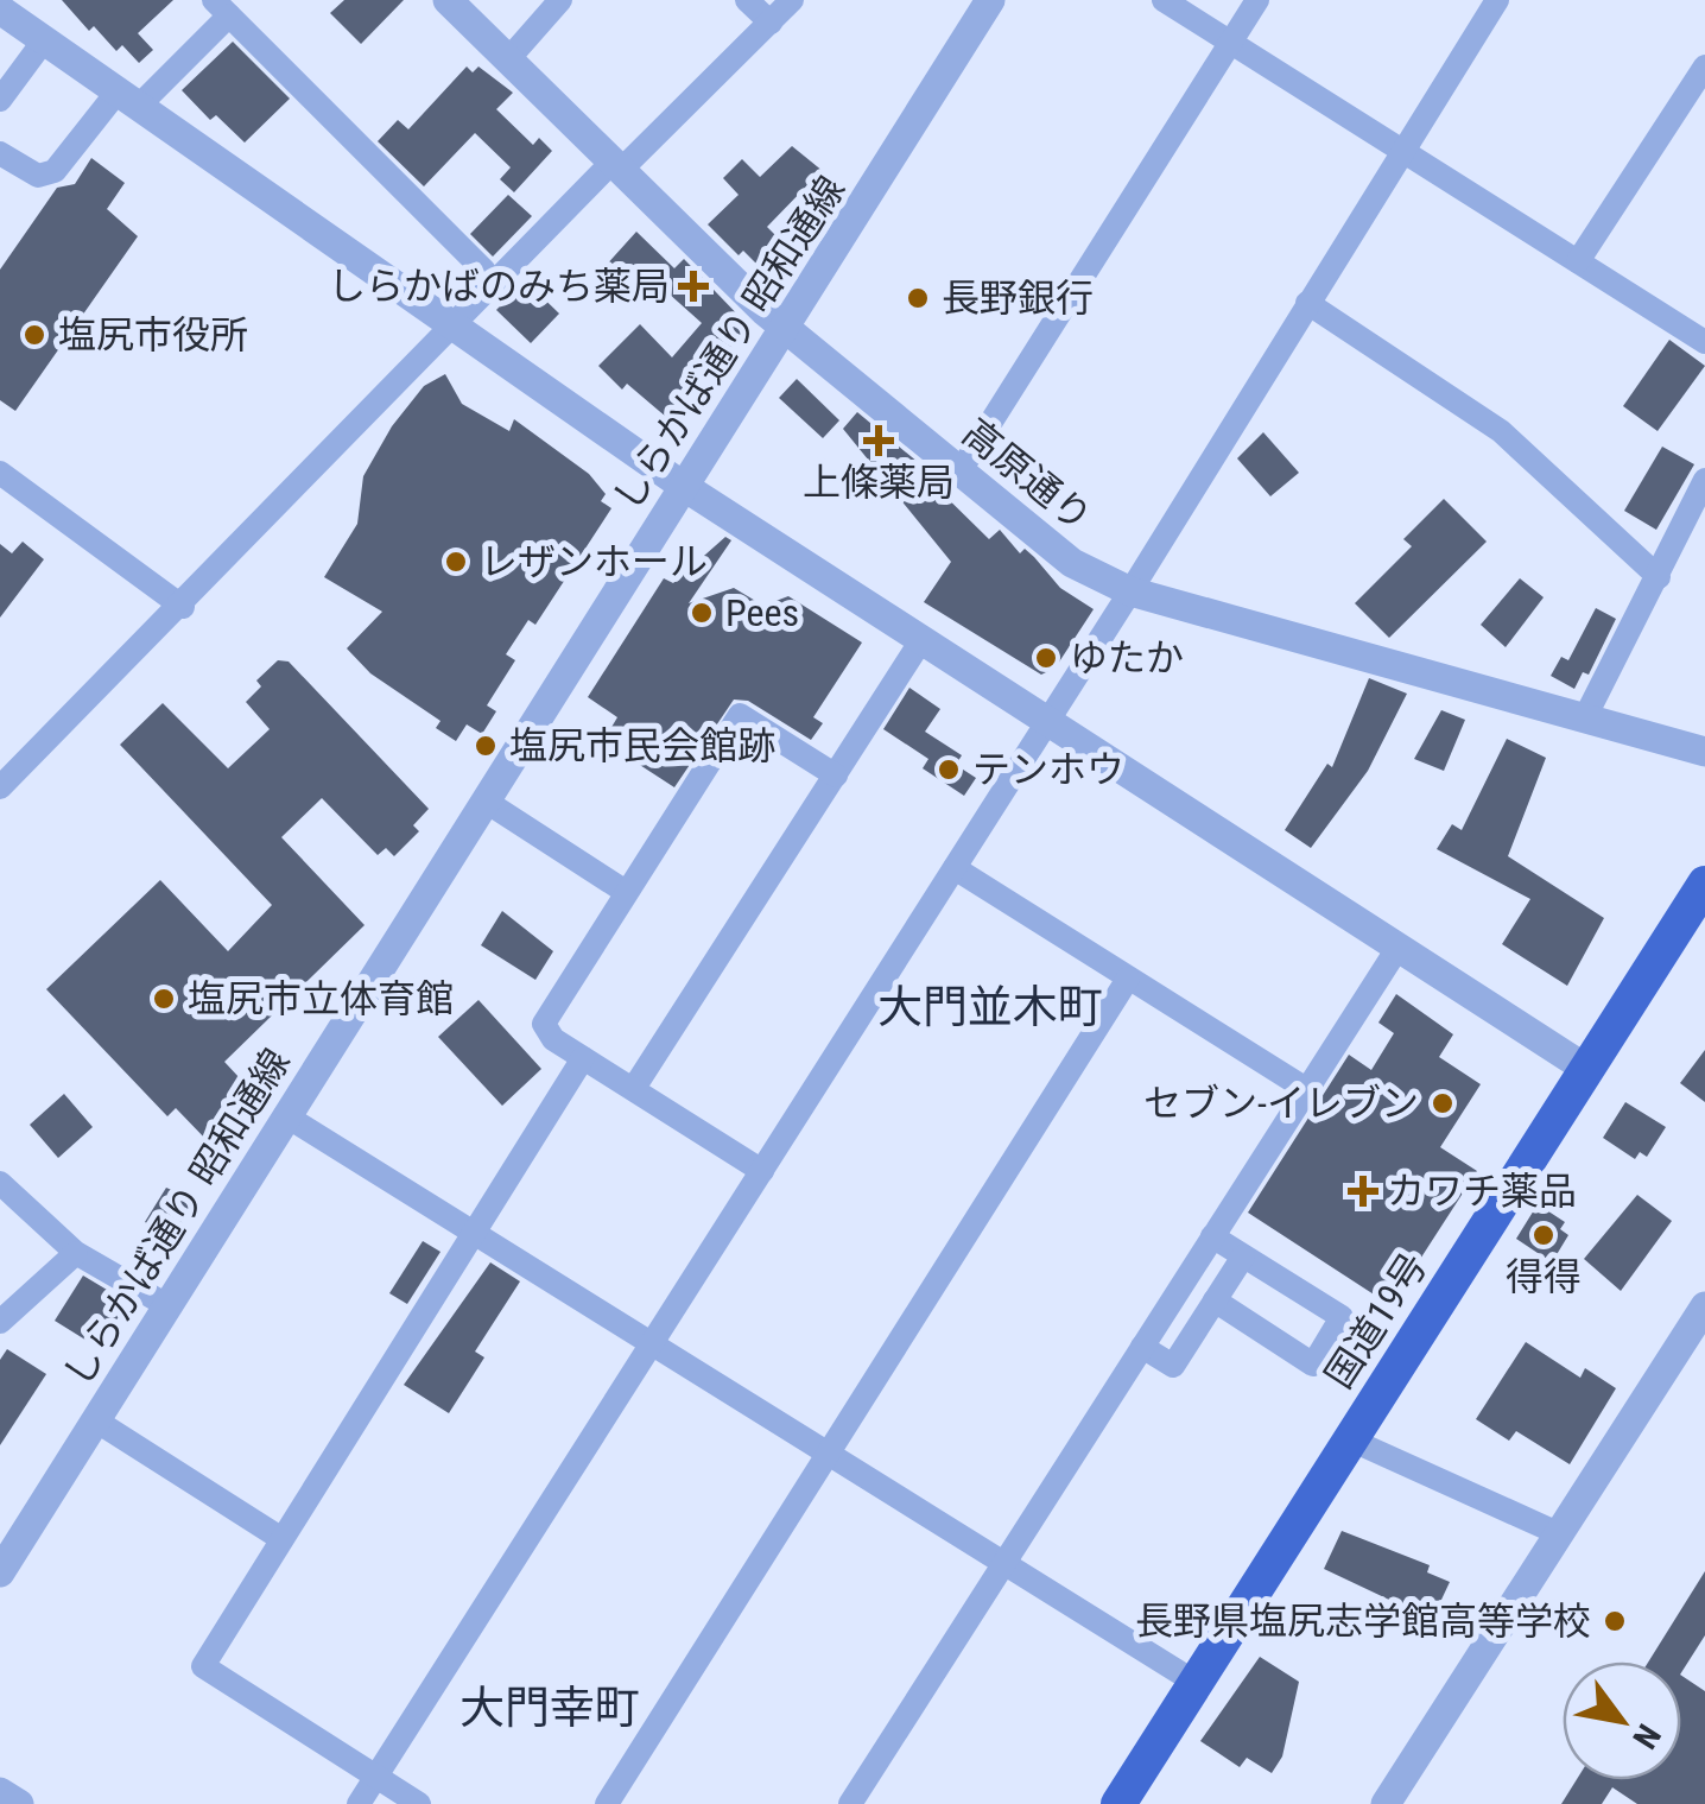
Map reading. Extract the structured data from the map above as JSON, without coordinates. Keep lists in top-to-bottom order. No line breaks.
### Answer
{"streets":{"highway":["国道19号"],"street":["しらかば通り 昭和通線","高原通り"]},"crossings":[["しらかば通り 昭和通線","高原通り"]],"districts":["大門並木町","大門幸町"],"places":{"health":["しらかばのみち薬局","上條薬局","カワチ薬品"],"other":["長野銀行","塩尻市役所","レザンホール","Pees","ゆたか","塩尻市民会館跡","テンホウ","塩尻市立体育館","セブン-イレブン","得得","長野県塩尻志学館高等学校"]},"north":"bottom right"}
